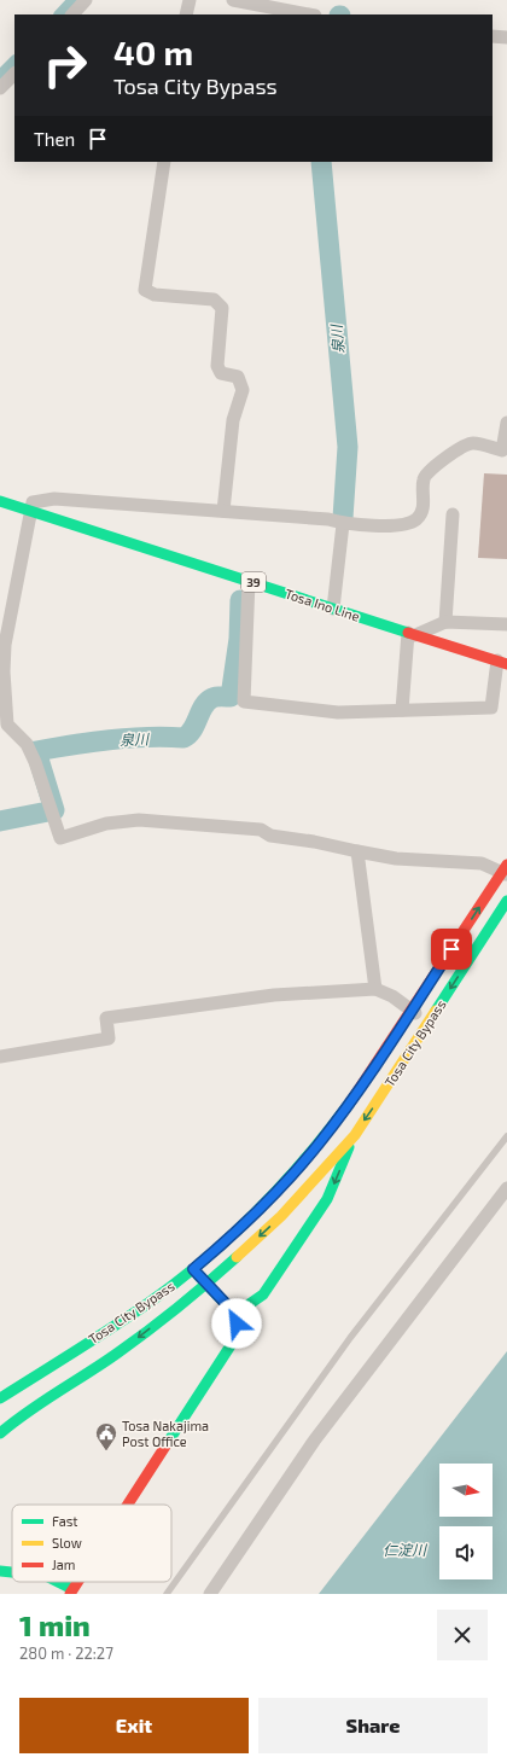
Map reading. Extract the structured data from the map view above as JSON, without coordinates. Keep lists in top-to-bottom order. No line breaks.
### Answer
{"streets":{"main road":["39","Tosa Ino Line","Tosa City Bypass"]},"water":["泉川","仁淀川"],"places":{"public building":["Tosa Nakajima Post Office"]},"legend":["Fast","Slow","Jam"],"north":"right","page":{"turn":["40 m","Tosa City Bypass"],"then":"Then","heading":["1 min","280 m · 22:27"],"buttons":["Exit","Share"]}}
